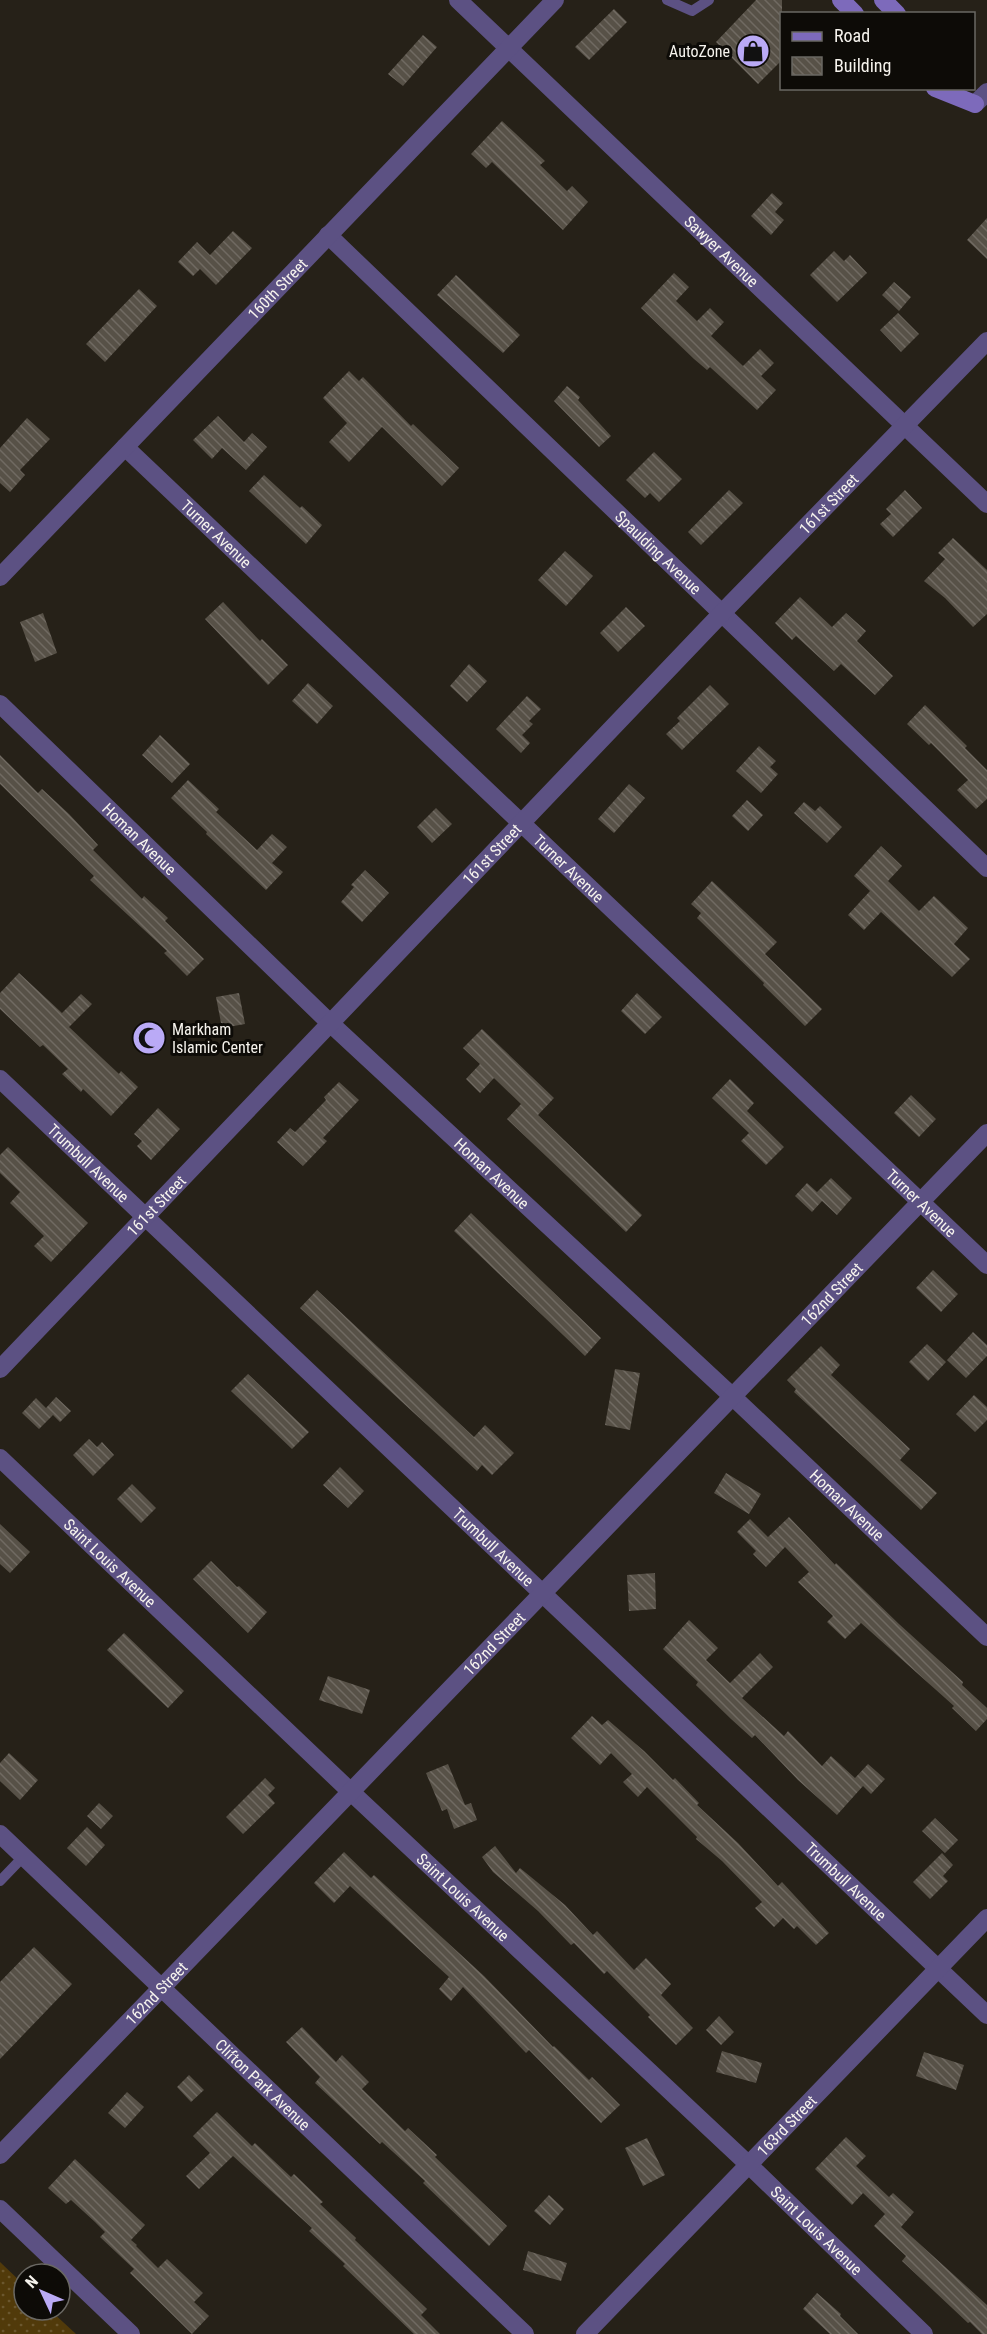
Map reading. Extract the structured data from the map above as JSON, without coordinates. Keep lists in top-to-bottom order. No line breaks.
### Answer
{"streets":{"street":["Sawyer Avenue","160th Street","161st Street","Turner Avenue","Spaulding Avenue","Homan Avenue","Trumbull Avenue","162nd Street","Saint Louis Avenue","Clifton Park Avenue","163rd Street"]},"crossings":[["Sawyer Avenue","160th Street"],["Sawyer Avenue","161st Street"],["160th Street","Turner Avenue"],["160th Street","Spaulding Avenue"],["161st Street","Turner Avenue"],["161st Street","Spaulding Avenue"],["161st Street","Homan Avenue"],["161st Street","Trumbull Avenue"],["Turner Avenue","162nd Street"],["Homan Avenue","162nd Street"],["Trumbull Avenue","162nd Street"],["Trumbull Avenue","163rd Street"],["162nd Street","Saint Louis Avenue"],["162nd Street","Clifton Park Avenue"],["Saint Louis Avenue","163rd Street"]],"places":{"shop":["AutoZone"],"mosque":["Markham Islamic Center"]},"legend":["Road","Building"],"north":"top left"}
